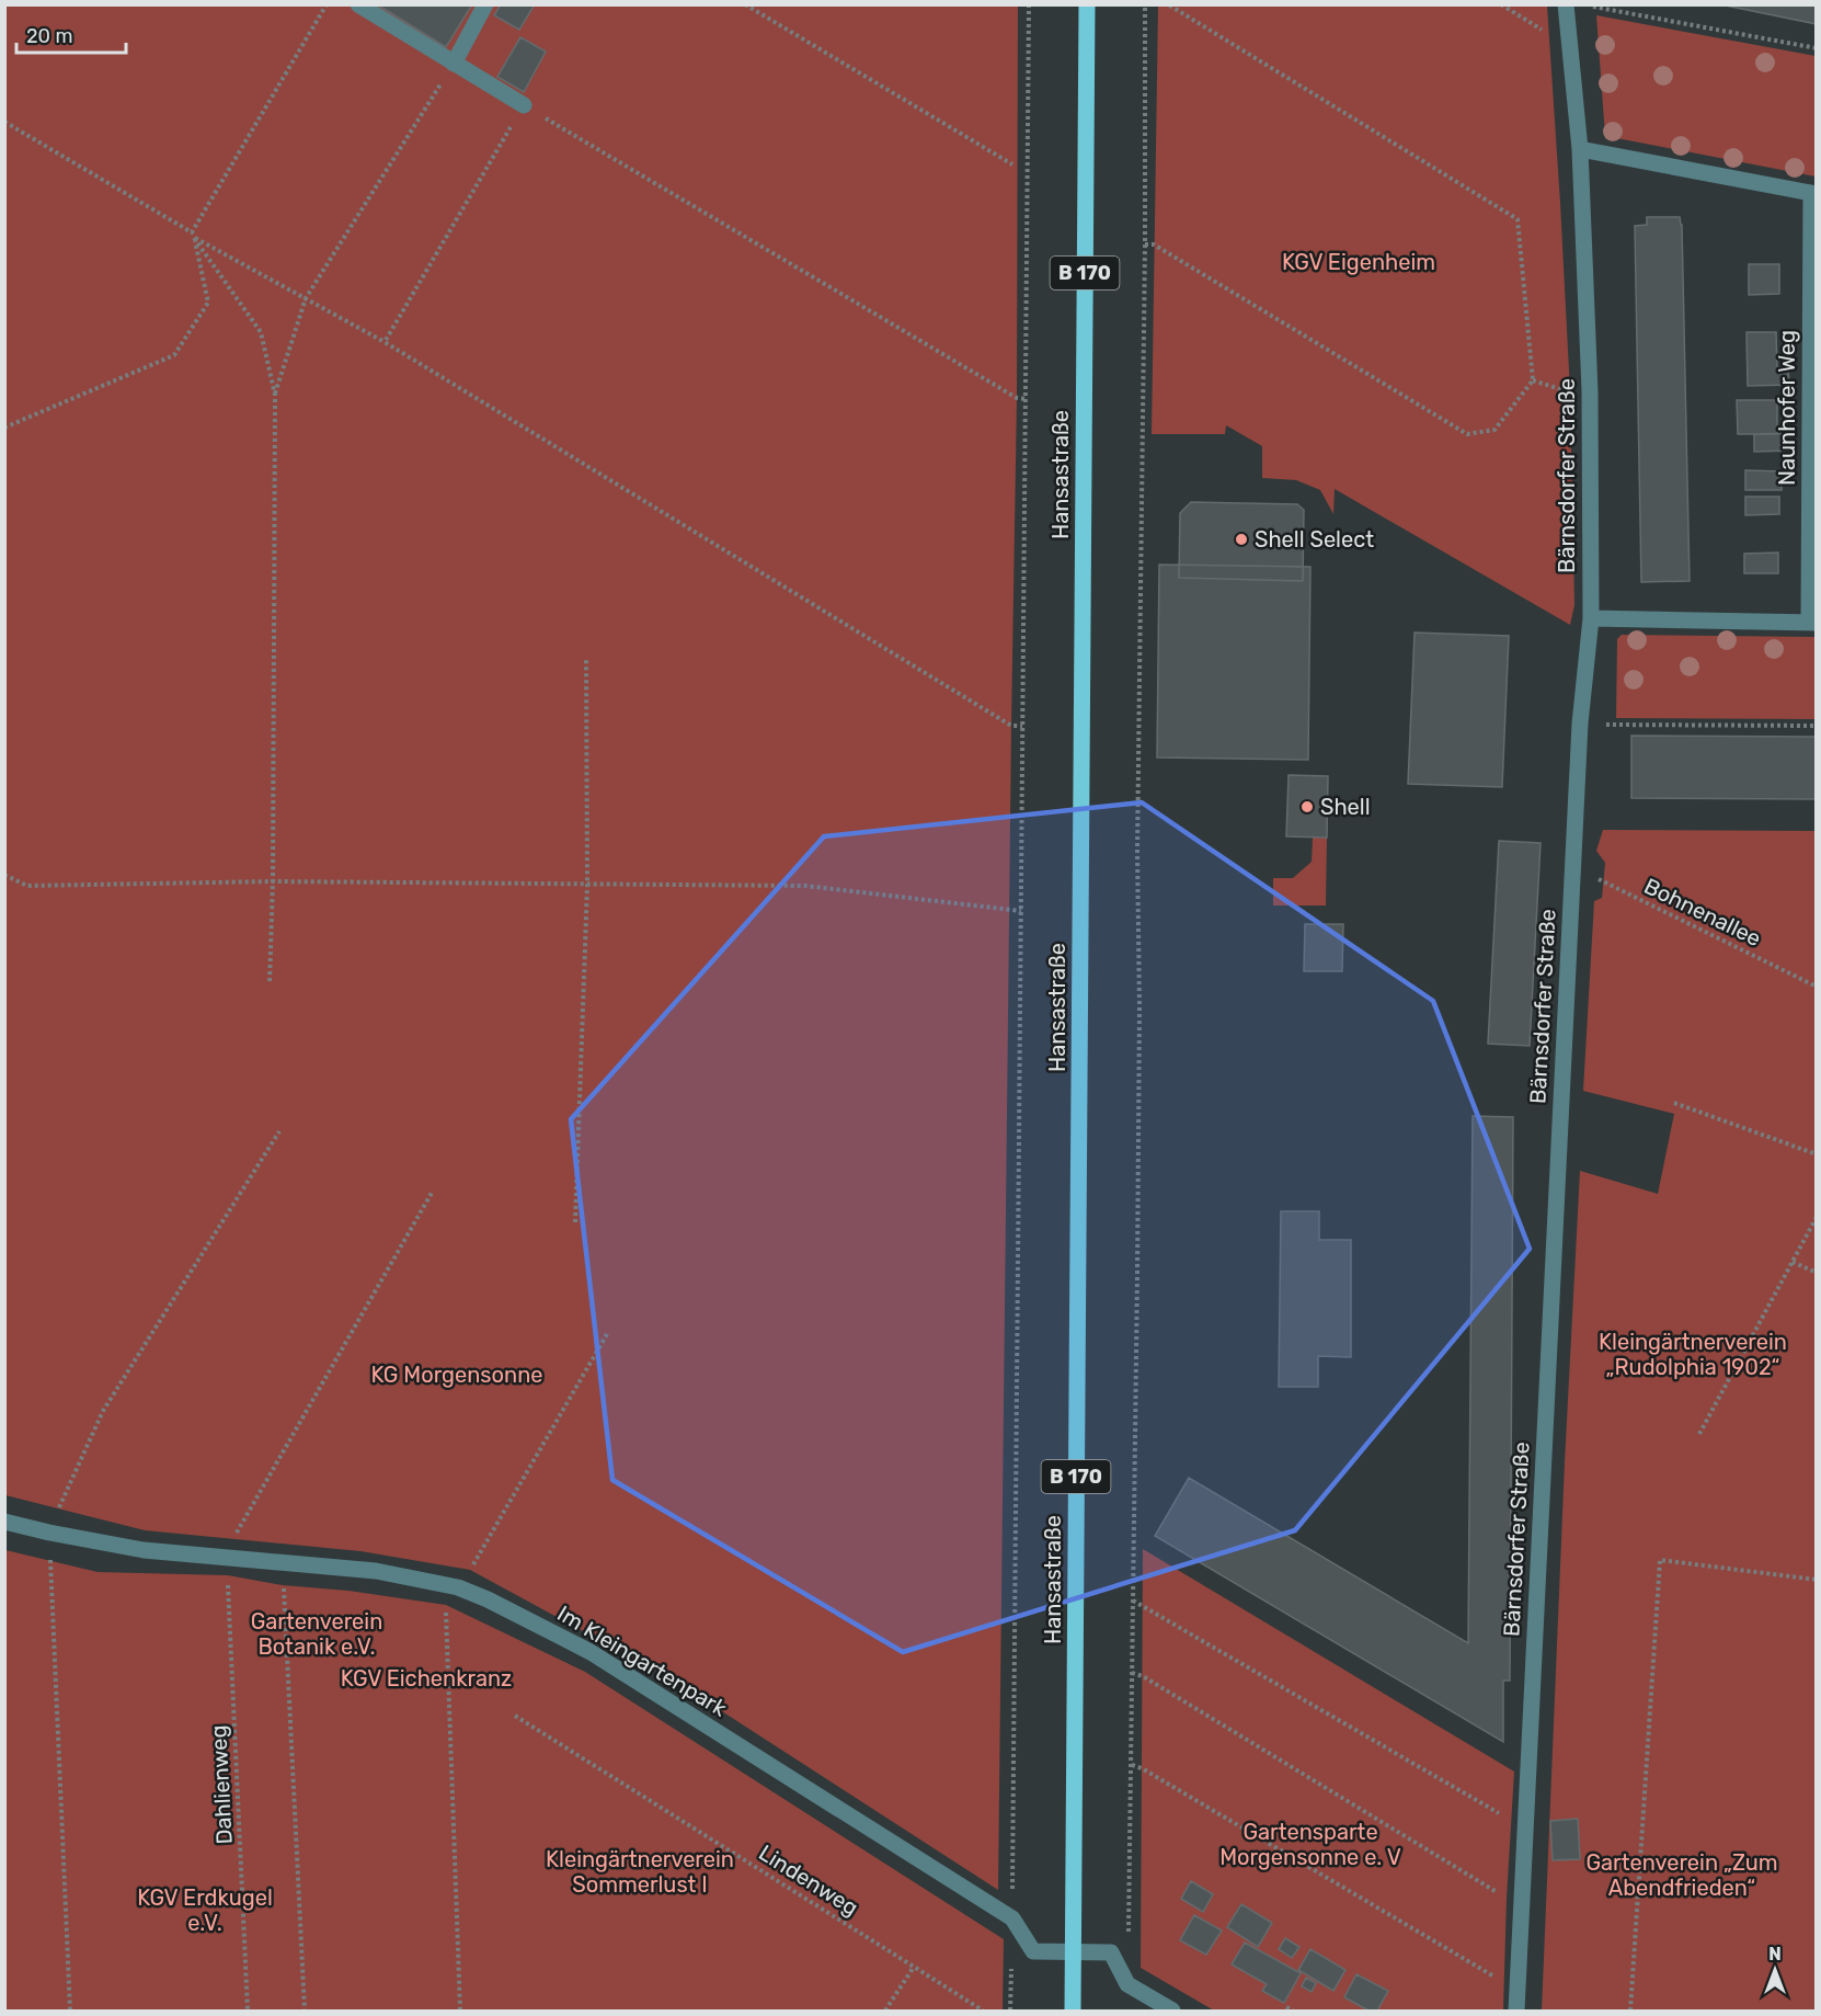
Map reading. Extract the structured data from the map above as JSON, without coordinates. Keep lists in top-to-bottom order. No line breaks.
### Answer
{"streets":{"main road":["B 170","Hansastraße"],"street":["Naunhofer Weg","Bärnsdorfer Straße","Im Kleingartenpark"],"path":["Bohnenallee","Dahlienweg","Lindenweg"]},"crossings":[["Hansastraße","Im Kleingartenpark"],["Bärnsdorfer Straße","Bohnenallee"],["Im Kleingartenpark","Dahlienweg"]],"parks":["KGV Eigenheim","Kleingärtnerverein „Rudolphia 1902“","KG Morgensonne","Gartenverein Botanik e.V.","KGV Eichenkranz","Gartensparte Morgensonne e. V","Kleingärtnerverein Sommerlust I","Gartenverein „Zum Abendfrieden“","KGV Erdkugel e.V."],"places":["Shell Select","Shell"],"scale_bar":"20 m","north":"top"}
